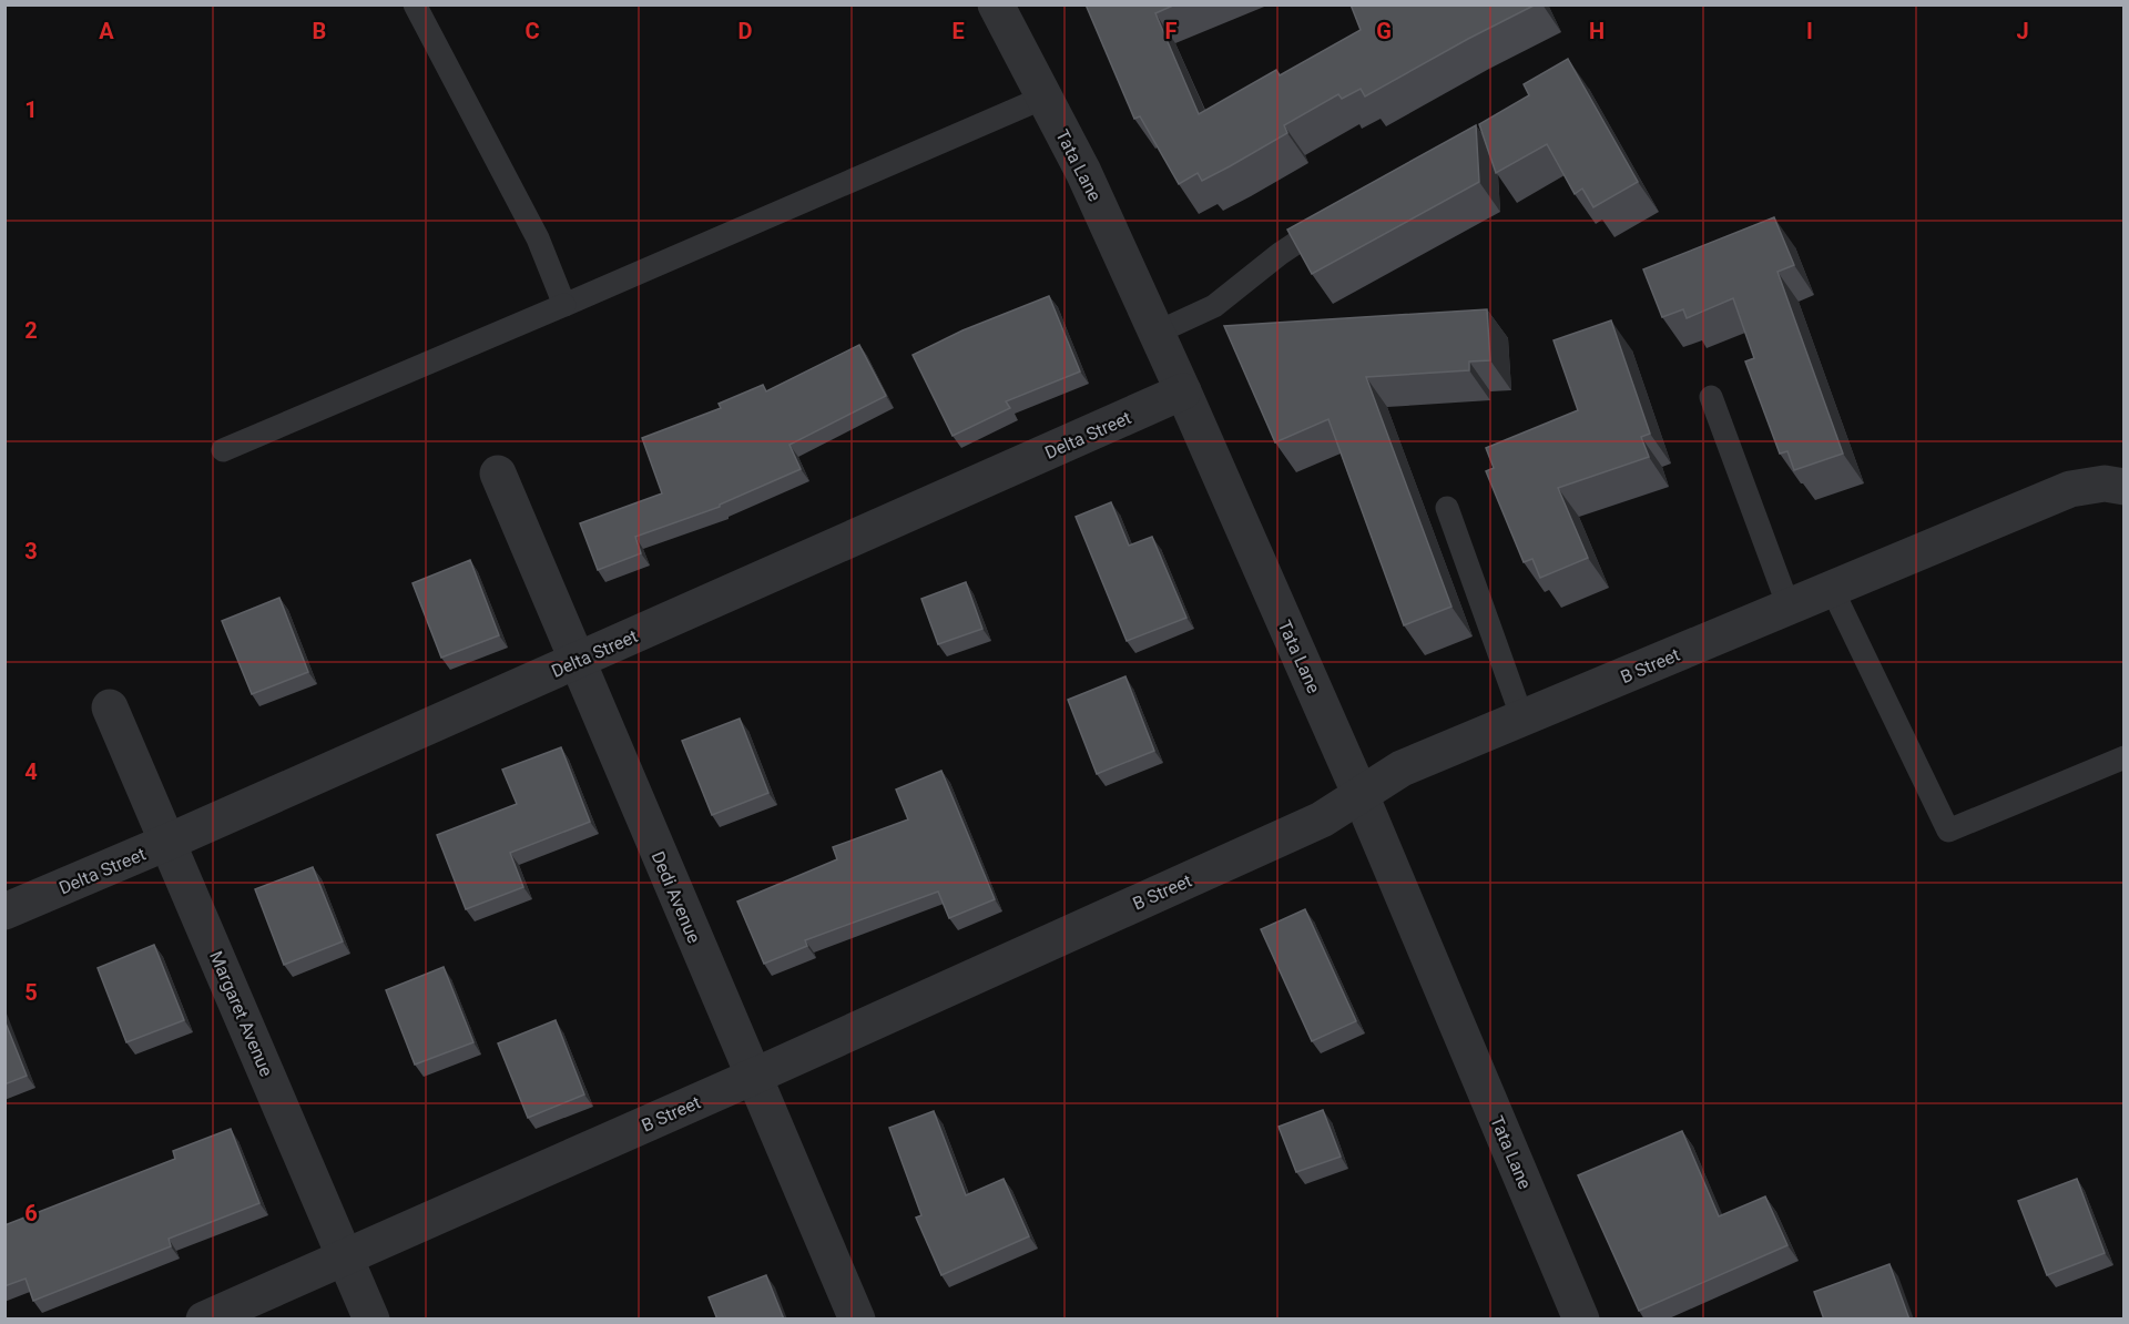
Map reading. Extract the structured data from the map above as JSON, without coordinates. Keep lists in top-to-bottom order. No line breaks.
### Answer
{"streets":{"street":["Tata Lane","Delta Street","B Street","Dedi Avenue","Margaret Avenue"]},"crossings":[["Tata Lane","Delta Street"],["Tata Lane","B Street"],["Delta Street","Dedi Avenue"],["Delta Street","Margaret Avenue"],["B Street","Dedi Avenue"],["B Street","Margaret Avenue"]],"grid":{"columns":["A","B","C","D","E","F","G","H","I","J"],"rows":["1","2","3","4","5","6"]}}
